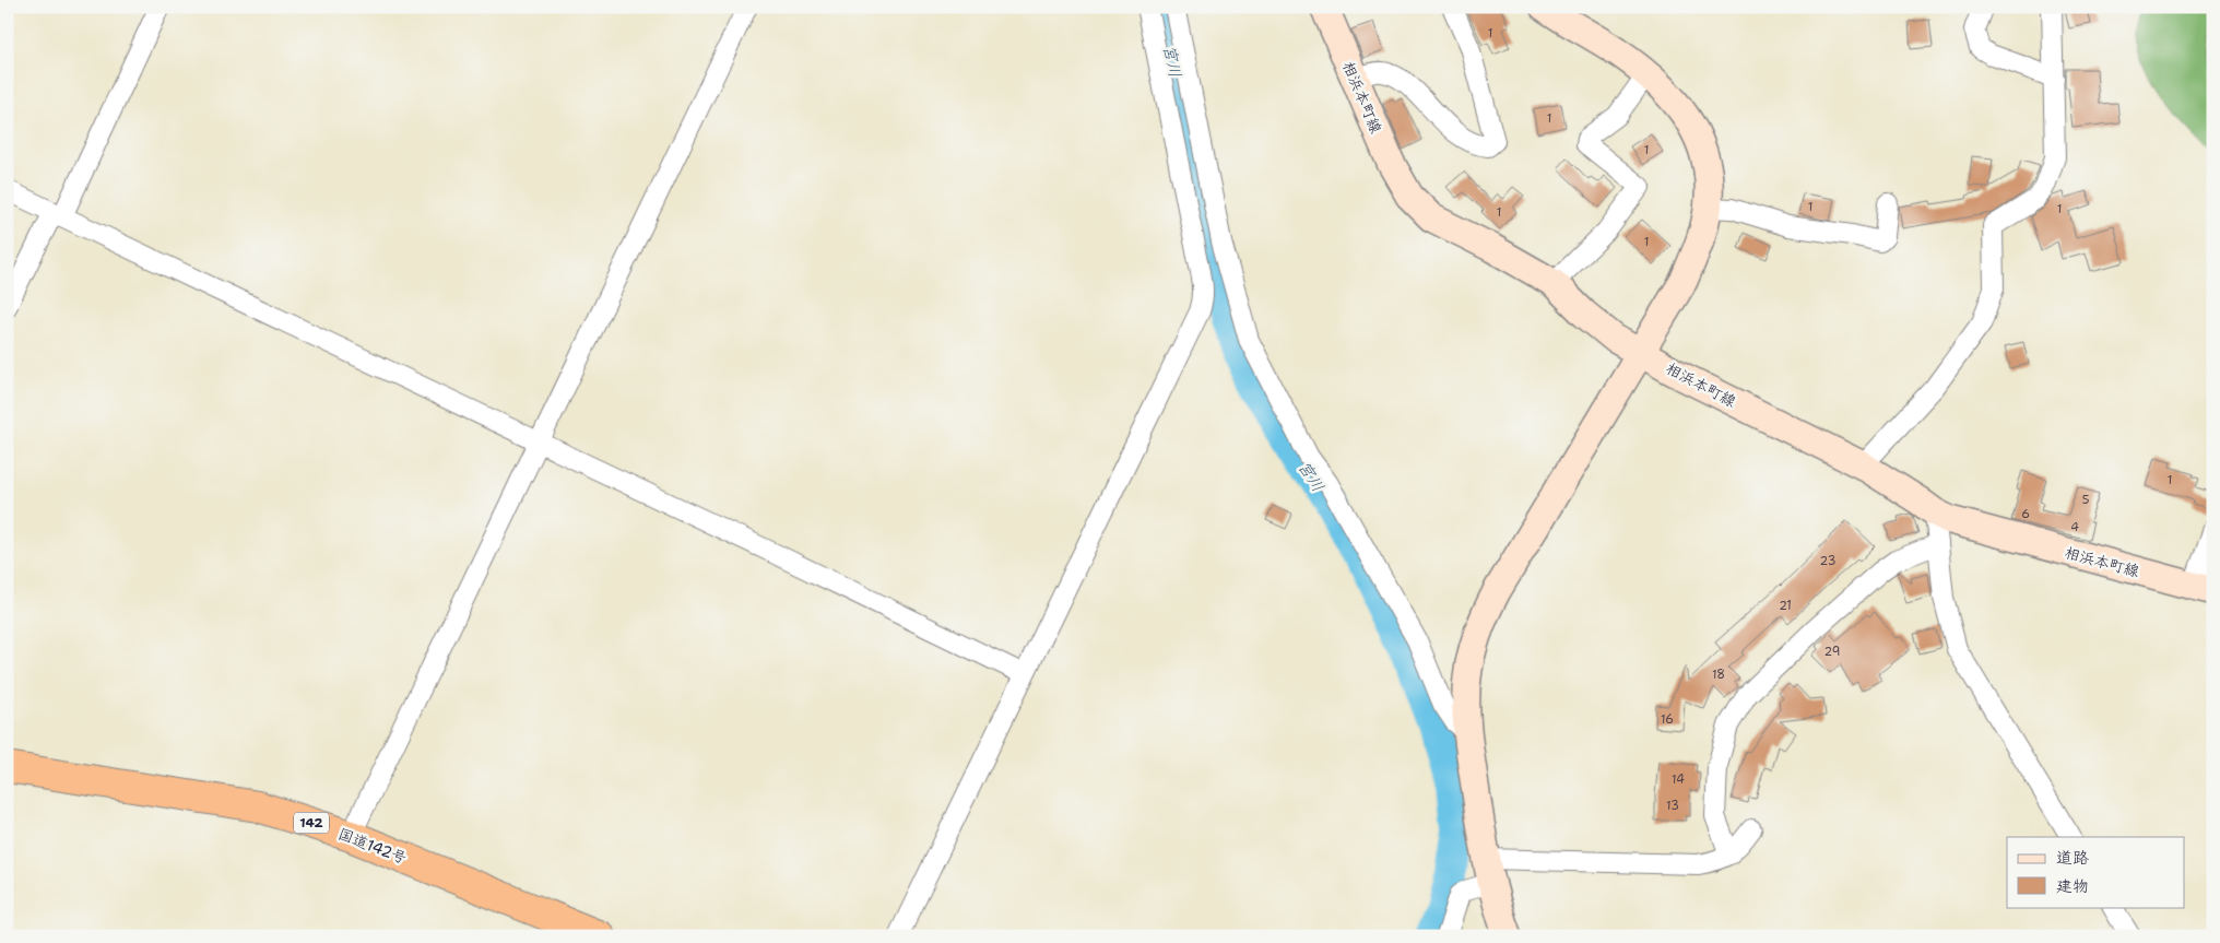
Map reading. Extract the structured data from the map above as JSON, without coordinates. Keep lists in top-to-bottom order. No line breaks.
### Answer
{"streets":{"highway":["142","国道142号"],"main road":["相浜本町線"]},"water":["宮川"],"house_numbers":["1","1","1","1","1","1","1","1","5","6","4","23","21","29","18","16","14","13"],"legend":["道路","建物"]}
